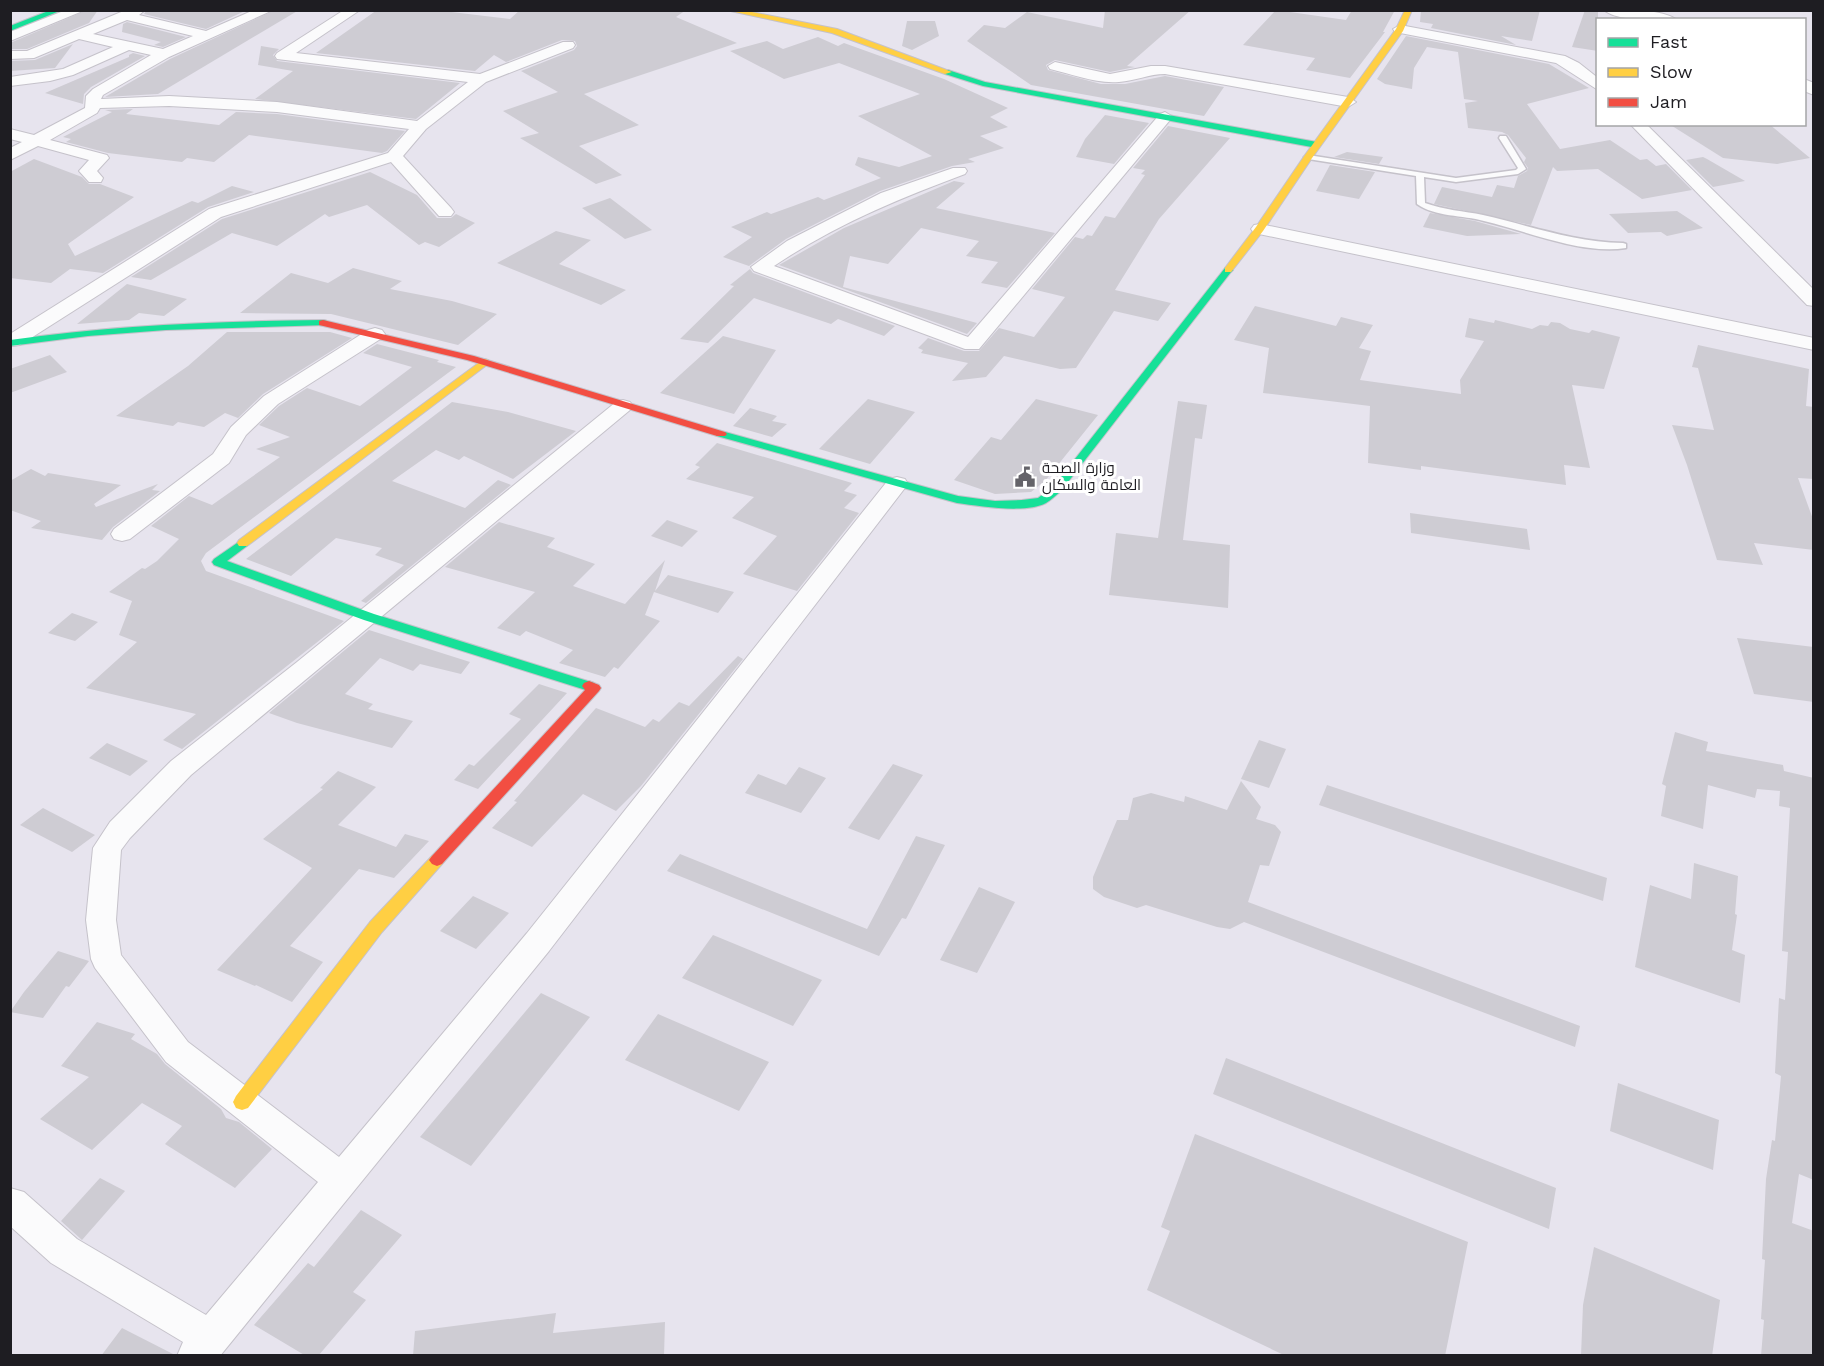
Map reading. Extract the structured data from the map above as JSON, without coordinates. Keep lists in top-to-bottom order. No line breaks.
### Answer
{"places":{"public building":["وزارة الصحة العامة والسكان"]},"legend":["Fast","Slow","Jam"]}
